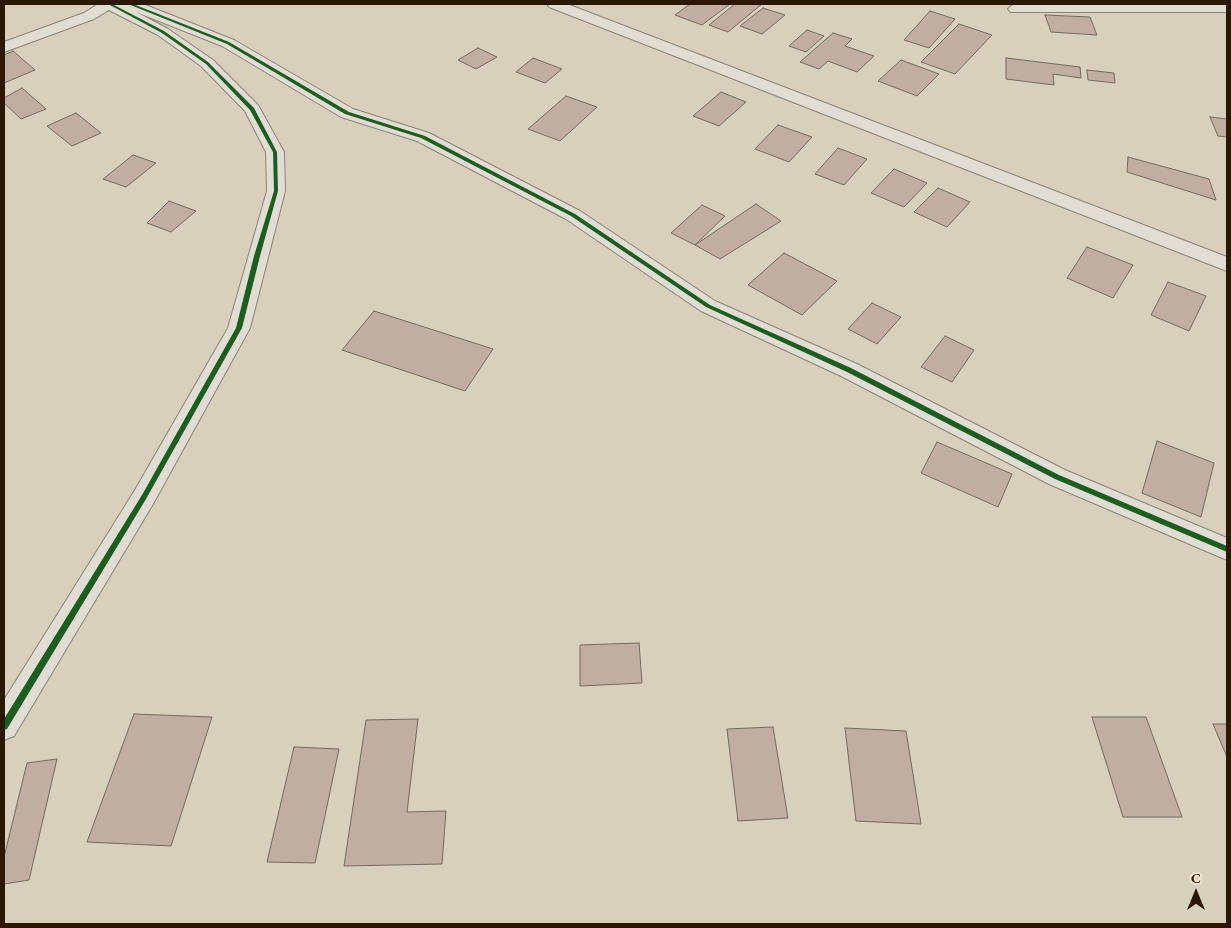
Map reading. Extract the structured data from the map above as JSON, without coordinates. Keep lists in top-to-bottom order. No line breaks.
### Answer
{"north":"top"}
